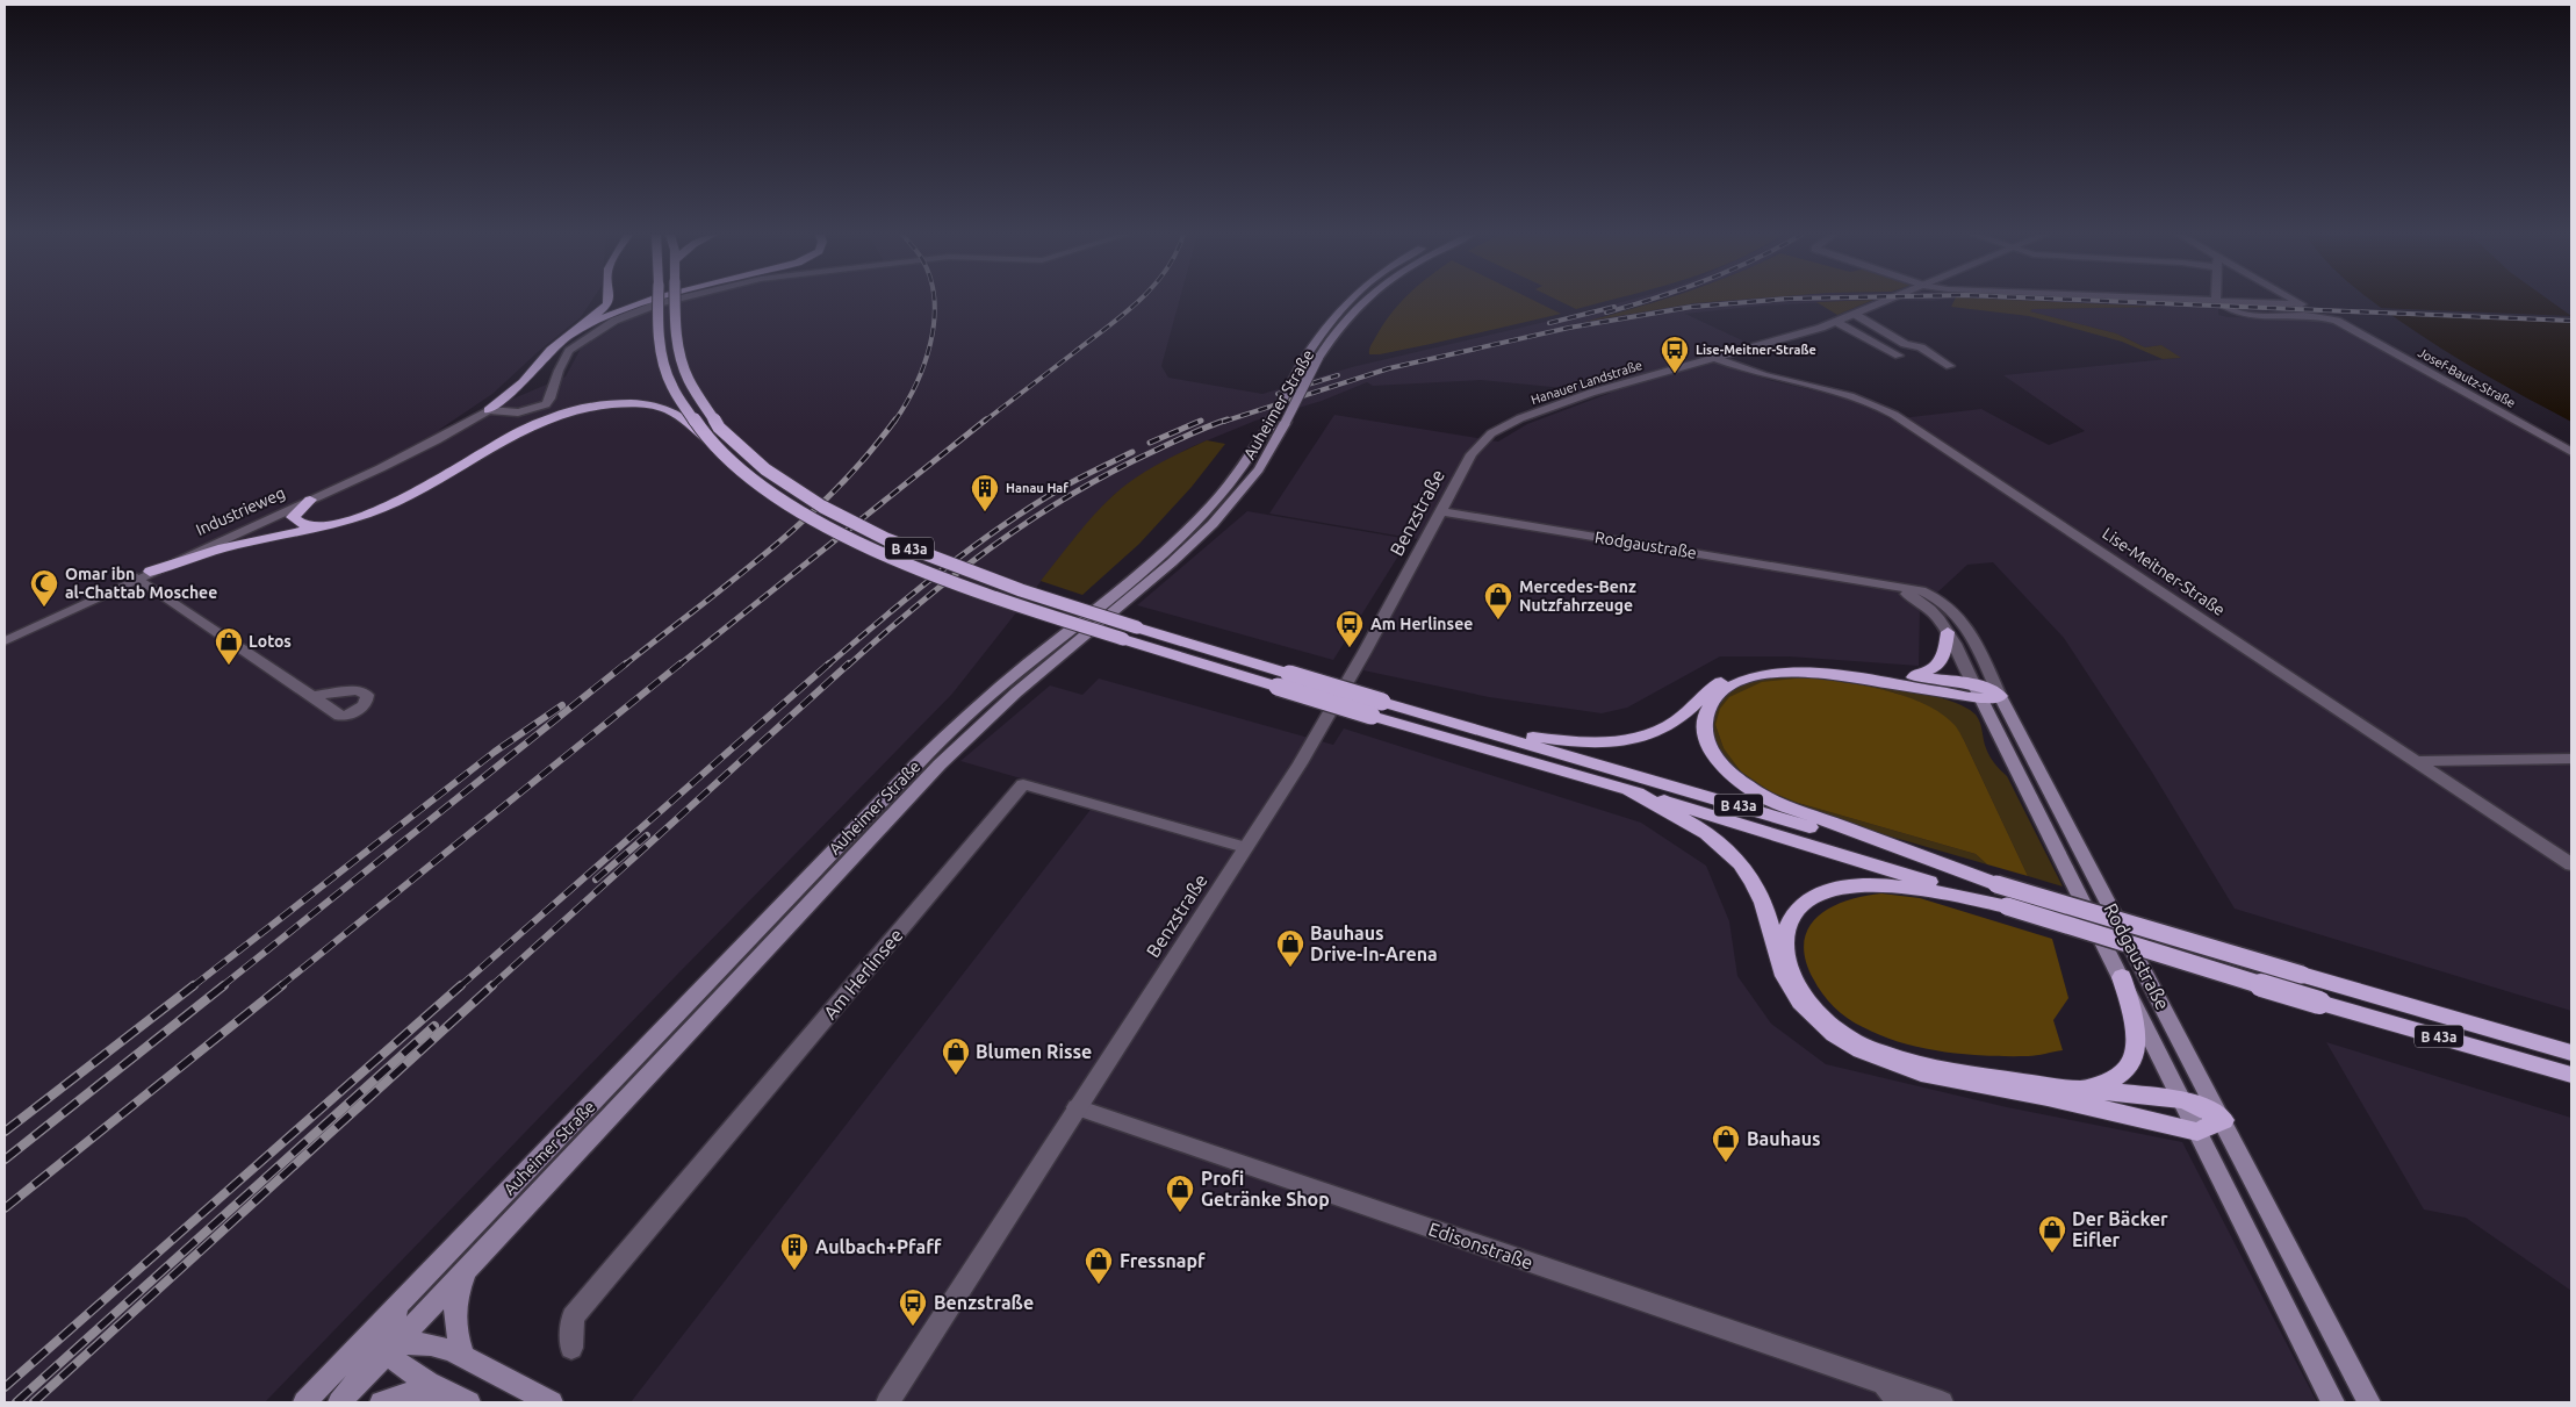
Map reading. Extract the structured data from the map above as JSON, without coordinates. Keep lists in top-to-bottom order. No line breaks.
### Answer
{"streets":{"highway":["B 43a"],"main road":["Auheimer Straße","Rodgaustraße"],"street":["Josef-Bautz-Straße","Hanauer Landstraße","Industrieweg","Benzstraße","Lise-Meitner-Straße","Am Herlinsee","Edisonstraße"]},"crossings":[["Hanauer Landstraße","Benzstraße"],["Hanauer Landstraße","Lise-Meitner-Straße"],["Benzstraße","Rodgaustraße"],["Benzstraße","Am Herlinsee"],["Benzstraße","Edisonstraße"]],"places":{"bus stop":["Lise-Meitner-Straße","Am Herlinsee","Benzstraße"],"building":["Hanau Haf","Aulbach+Pfaff"],"mosque":["Omar ibn al-Chattab Moschee"],"shop":["Mercedes-Benz Nutzfahrzeuge","Lotos","Bauhaus Drive-In-Arena","Blumen Risse","Bauhaus","Profi Getränke Shop","Der Bäcker Eifler","Fressnapf"]}}
